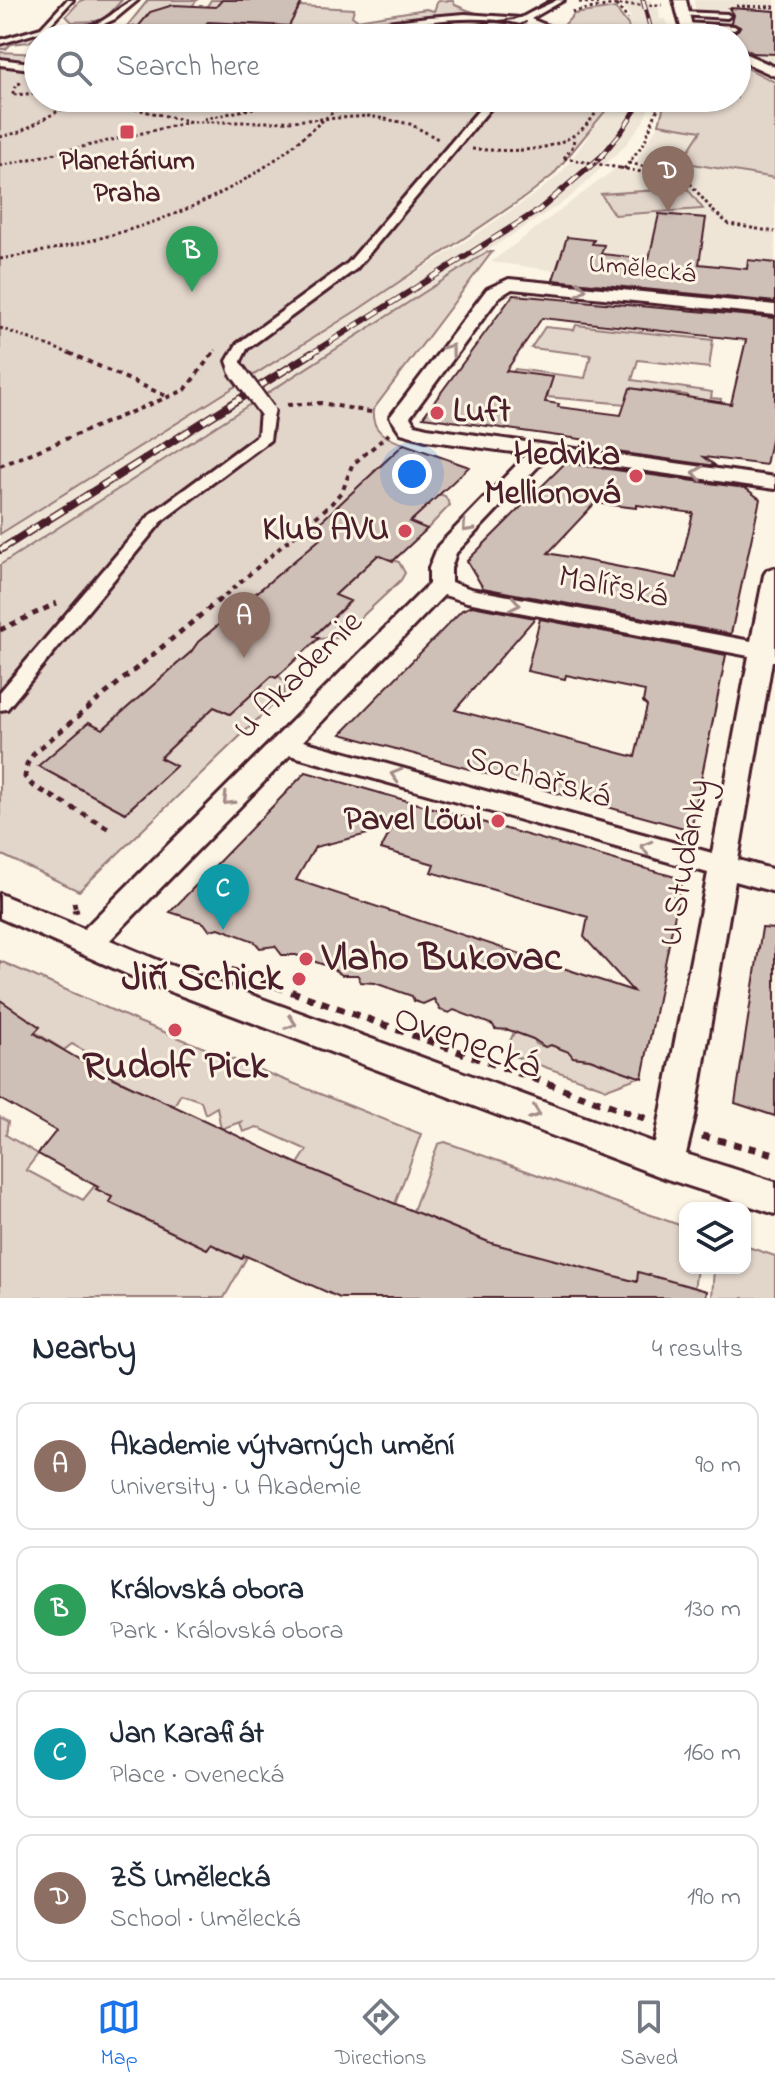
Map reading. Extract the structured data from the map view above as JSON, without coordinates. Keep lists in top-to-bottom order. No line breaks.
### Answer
{"streets":{"street":["Umělecká","Malířská","U Akademie","Sochařská","U Studánky","Ovenecká"]},"crossings":[["Malířská","U Akademie"],["Malířská","U Studánky"],["U Akademie","Sochařská"],["U Akademie","Ovenecká"],["Sochařská","U Studánky"],["U Studánky","Ovenecká"]],"one_way":["U Akademie","Sochařská","Ovenecká"],"places":{"transit":["Planetárium Praha"],"other":["Luft","Hedvika Mellionová","Klub AVU","Pavel Löwi","Vlaho Bukovac","Jiří Schick","Rudolf Pick"]},"page":{"search":"Search here","pins":["D","B","A","C"],"heading":["Nearby","4 results"],"list":[{"mark":"A","name":"Akademie výtvarných umění","note":"University · U Akademie","value":"90 m"},{"mark":"B","name":"Královská obora","note":"Park · Královská obora","value":"130 m"},{"mark":"C","name":"Jan Karafiát","note":"Place · Ovenecká","value":"160 m"},{"mark":"D","name":"ZŠ Umělecká","note":"School · Umělecká","value":"190 m"}],"nav":["Map","Directions","Saved"]}}
